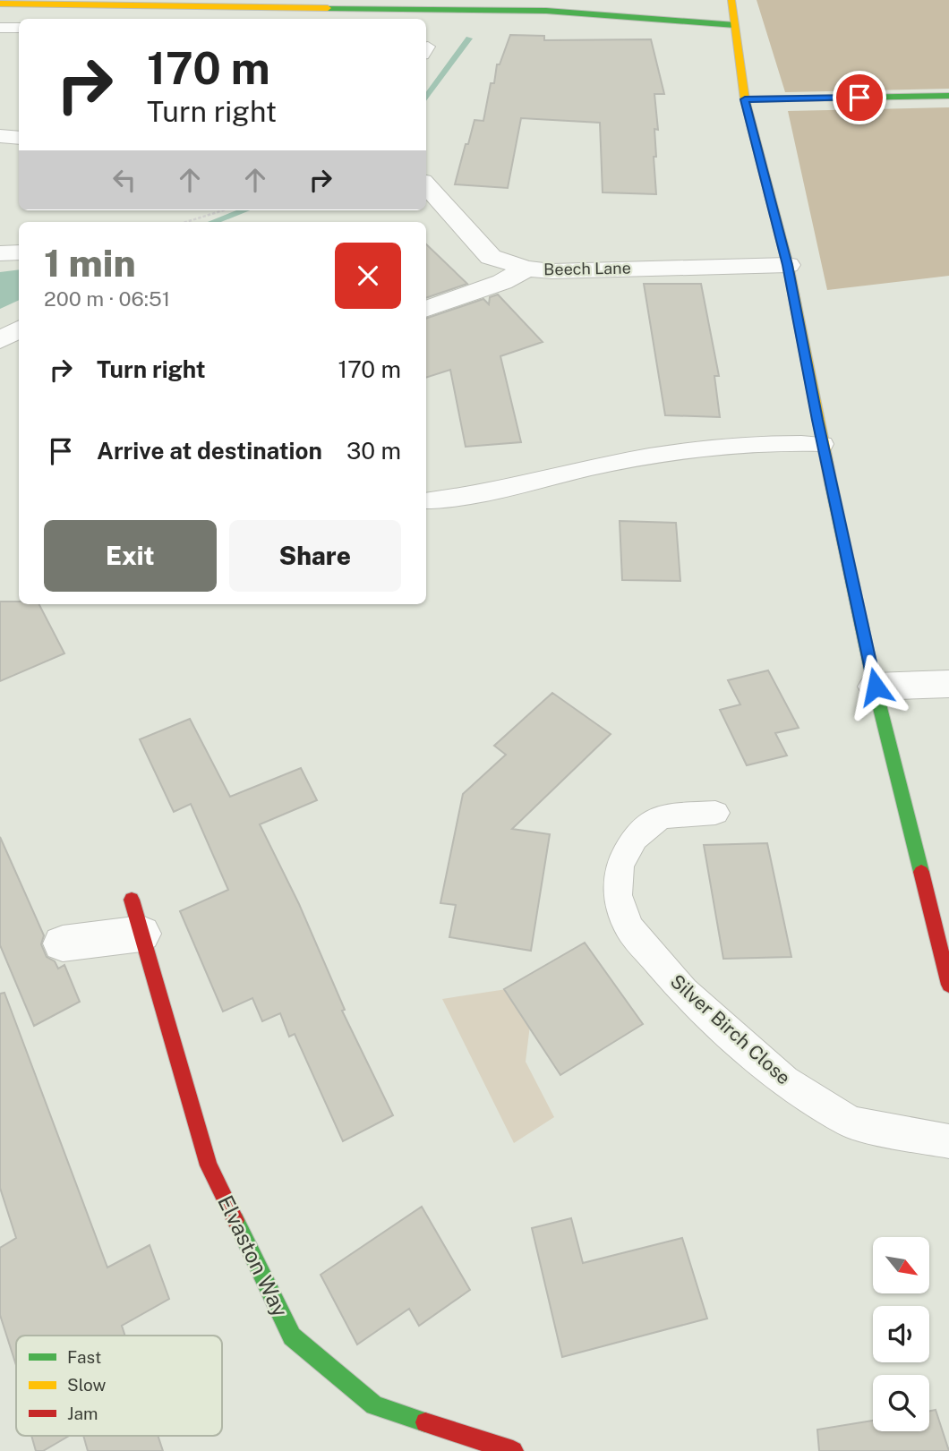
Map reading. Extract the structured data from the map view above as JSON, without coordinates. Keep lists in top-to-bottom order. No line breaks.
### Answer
{"streets":{"street":["Beech Lane","Elvaston Way"],"lane":["Silver Birch Close"]},"legend":["Fast","Slow","Jam"],"north":"bottom right","page":{"turn":["170 m","Turn right"],"heading":["1 min","200 m · 06:51"],"list":[{"name":"Turn right","value":"170 m"},{"name":"Arrive at destination","value":"30 m"}],"buttons":["Exit","Share"]}}
